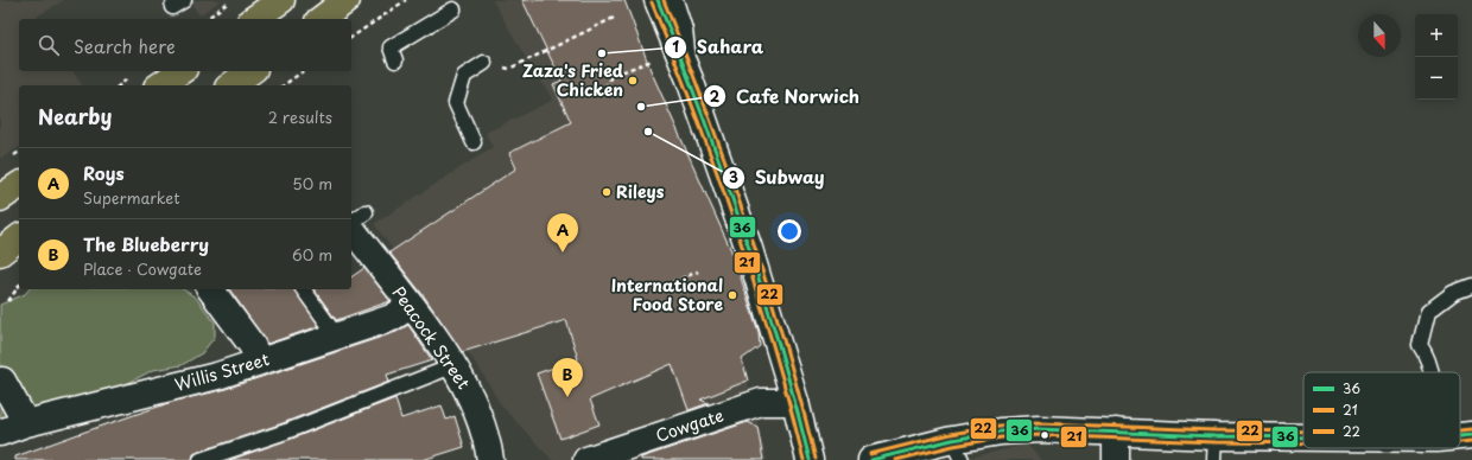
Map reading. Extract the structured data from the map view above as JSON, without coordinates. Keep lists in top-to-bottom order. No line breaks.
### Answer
{"streets":{"street":["Peacock Street","Willis Street","Cowgate"]},"crossings":[["Peacock Street","Willis Street"]],"places":["Sahara","Zaza's Fried Chicken","Cafe Norwich","Subway","Rileys","International Food Store"],"lines":["transit line 36","transit line 22","transit line 21"],"legend":["36","21","22"],"north":"bottom","page":{"map_buttons":["+","−"],"search":"Search here","heading":["Nearby","2 results"],"list":[{"mark":"A","name":"Roys","note":"Supermarket","value":"50 m"},{"mark":"B","name":"The Blueberry","note":"Place · Cowgate","value":"60 m"}],"pins":["A","B"]}}
